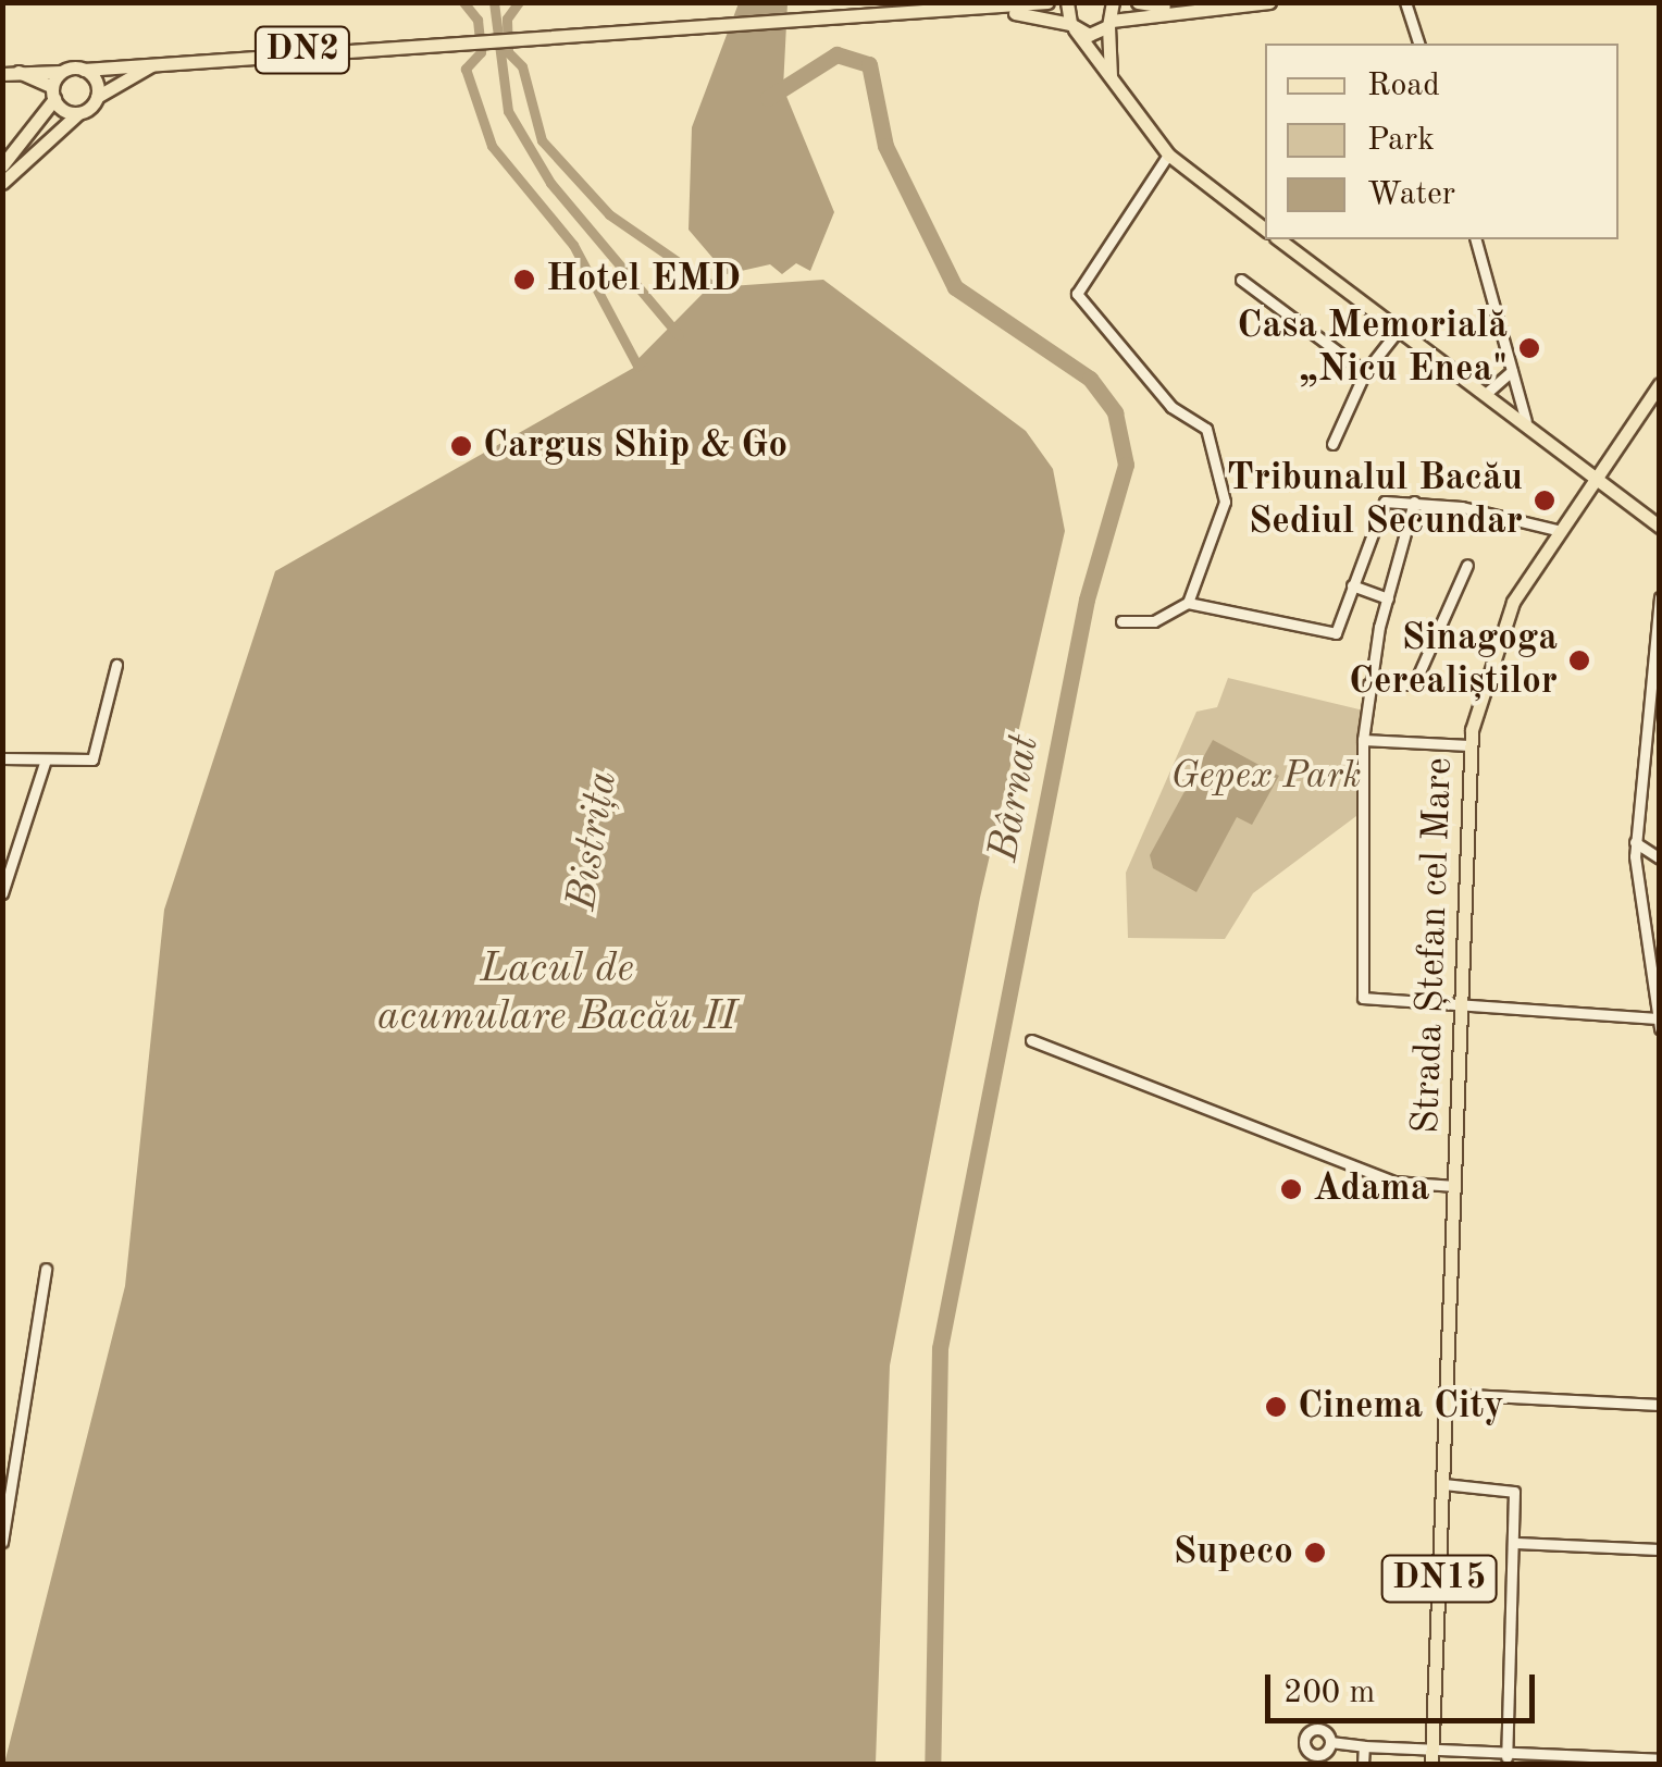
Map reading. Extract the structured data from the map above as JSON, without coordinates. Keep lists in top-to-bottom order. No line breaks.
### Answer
{"streets":{"main road":["DN2","Strada Ștefan cel Mare","DN15"]},"crossings":[["Strada Ștefan cel Mare","DN15"]],"water":["Bârnat","Bistrița","Lacul de acumulare Bacău II"],"parks":["Gepex Park"],"places":["Hotel EMD","Casa Memorială „Nicu Enea\"","Cargus Ship & Go","Tribunalul Bacău Sediul Secundar","Sinagoga Cerealiștilor","Adama","Cinema City","Supeco"],"legend":["Road","Park","Water"],"scale_bar":"200 m"}
